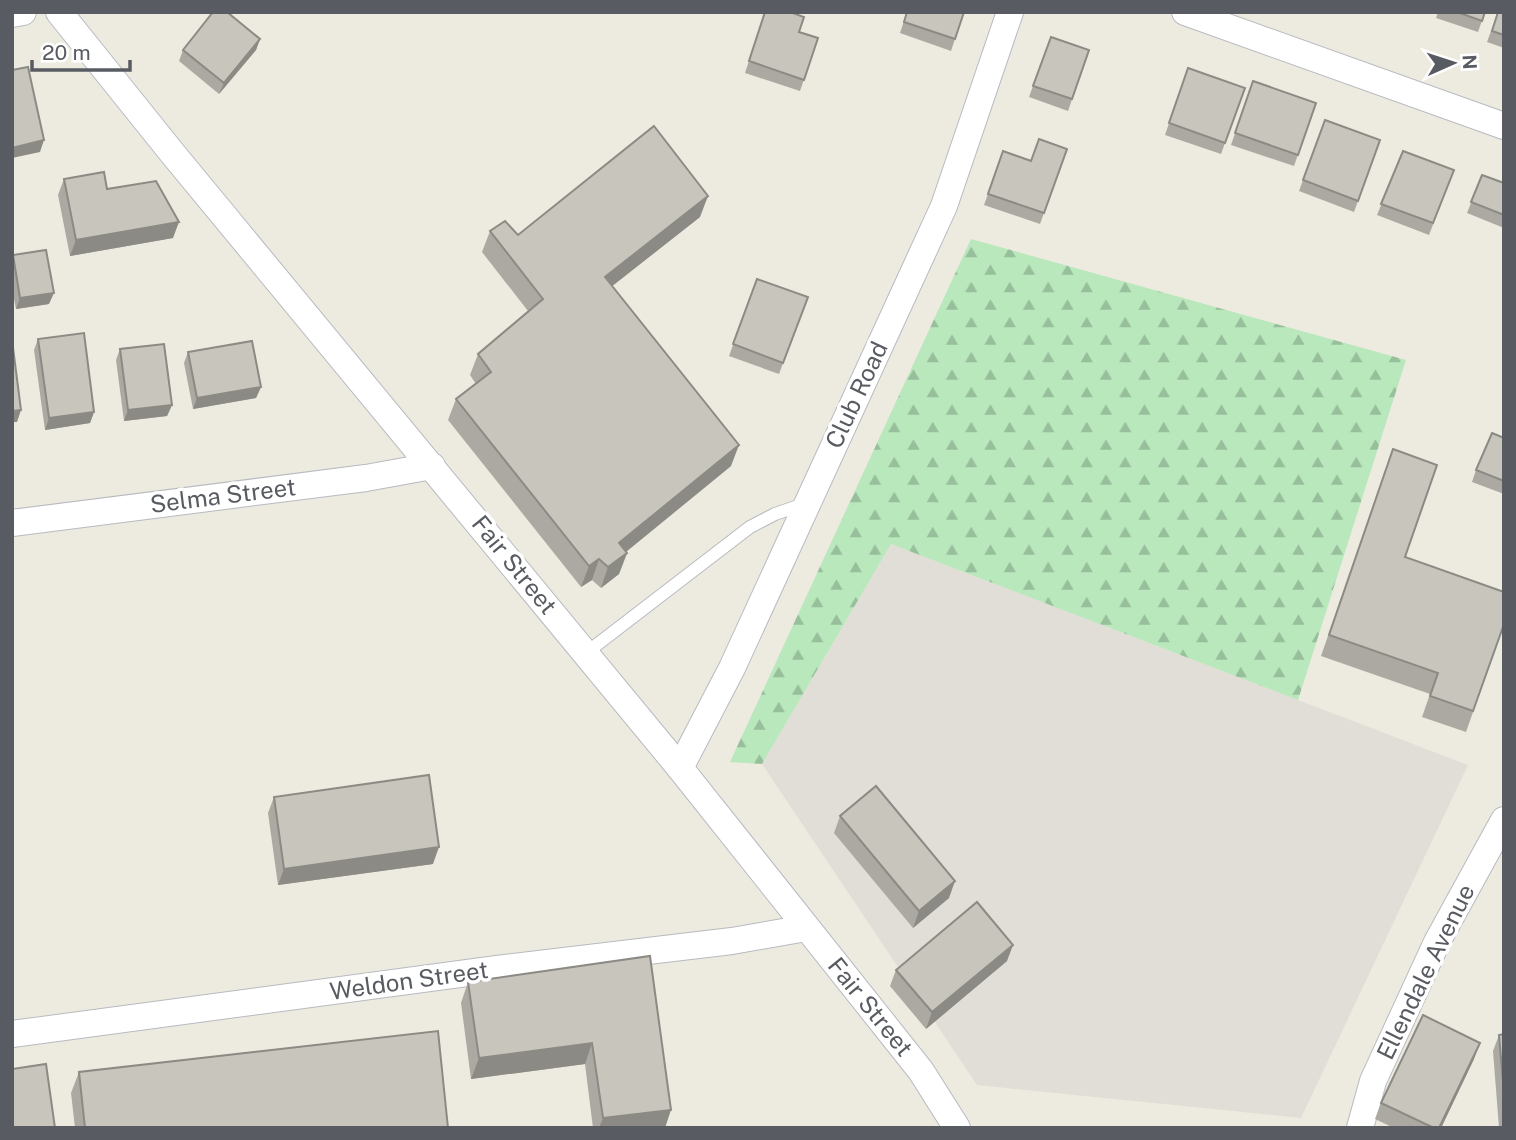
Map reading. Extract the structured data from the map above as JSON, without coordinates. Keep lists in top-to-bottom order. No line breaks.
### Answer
{"streets":{"street":["Club Road","Selma Street","Fair Street","Ellendale Avenue","Weldon Street"]},"crossings":[["Club Road","Fair Street"],["Selma Street","Fair Street"],["Fair Street","Weldon Street"]],"scale_bar":"20 m","north":"right"}
